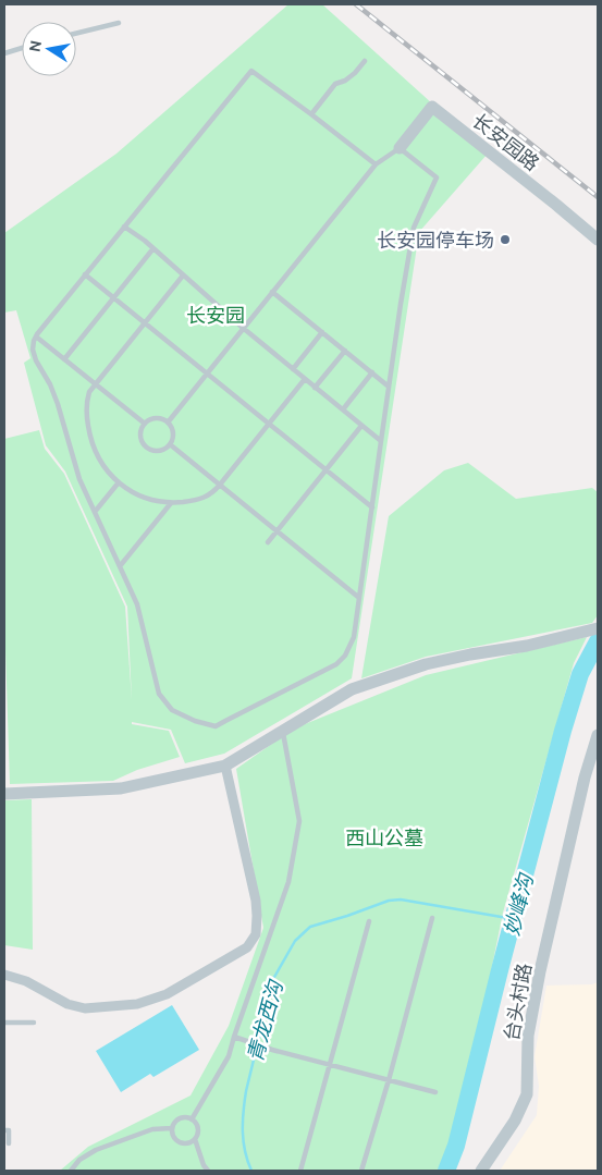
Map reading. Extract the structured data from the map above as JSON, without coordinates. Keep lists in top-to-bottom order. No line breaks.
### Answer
{"streets":{"street":["长安园路","台头村路"]},"water":["妙峰沟","青龙西沟"],"parks":["长安园","西山公墓"],"places":["长安园停车场"],"north":"left"}
